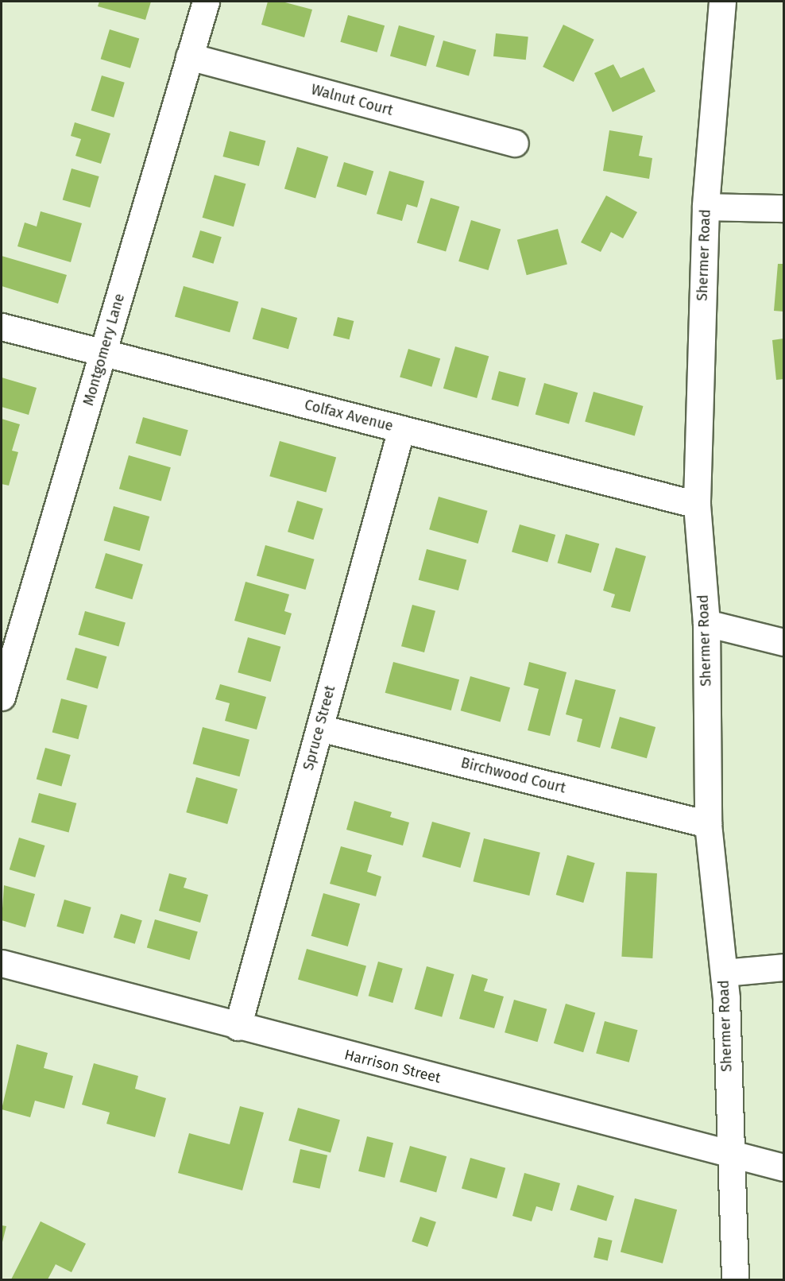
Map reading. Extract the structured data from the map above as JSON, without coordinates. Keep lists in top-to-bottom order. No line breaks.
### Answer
{"streets":{"street":["Walnut Court","Shermer Road","Montgomery Lane","Colfax Avenue","Spruce Street","Birchwood Court","Harrison Street"]},"crossings":[["Walnut Court","Montgomery Lane"],["Shermer Road","Colfax Avenue"],["Shermer Road","Birchwood Court"],["Shermer Road","Harrison Street"],["Montgomery Lane","Colfax Avenue"],["Colfax Avenue","Spruce Street"],["Spruce Street","Birchwood Court"],["Spruce Street","Harrison Street"]]}
